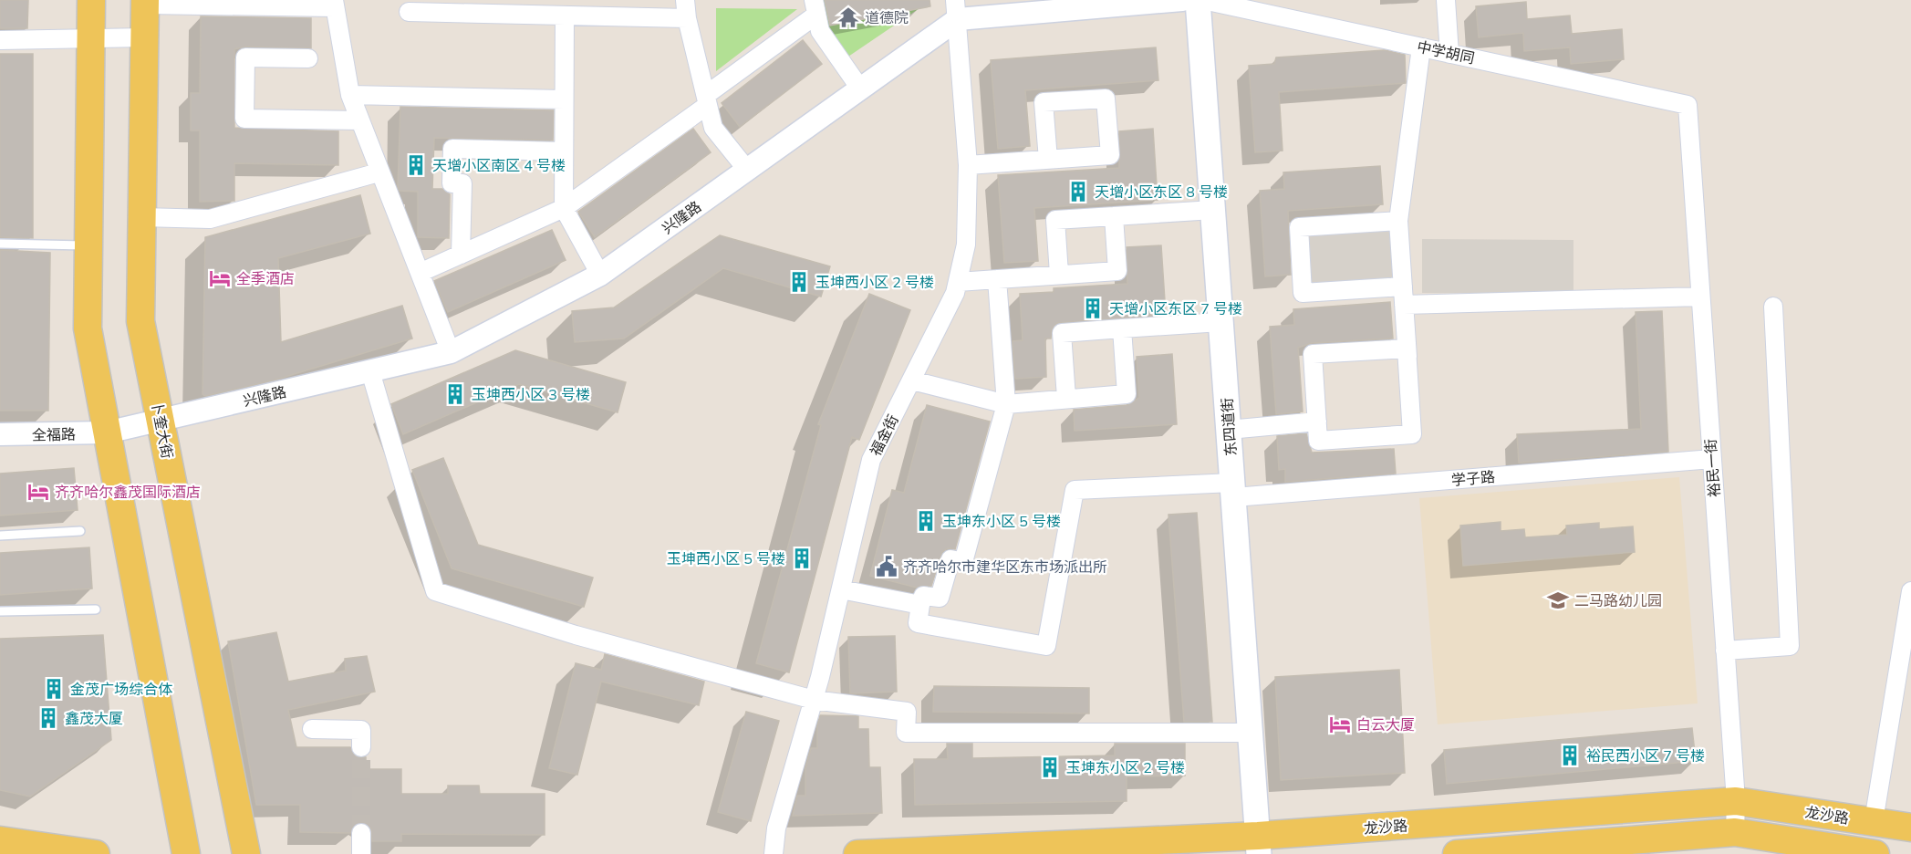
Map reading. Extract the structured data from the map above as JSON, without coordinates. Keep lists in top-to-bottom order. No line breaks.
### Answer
{"streets":{"main road":["东四道街","卜奎大街","龙沙路"],"street":["中学胡同","兴隆路","全福路","福金街","裕民一街","学子路"]},"crossings":[["中学胡同","裕民一街"],["兴隆路","卜奎大街"],["兴隆路","全福路"],["兴隆路","福金街"],["东四道街","学子路"],["东四道街","龙沙路"],["裕民一街","学子路"],["裕民一街","龙沙路"]],"places":{"temple":["道德院"],"building":["天增小区南区 4 号楼","天增小区东区 8 号楼","玉坤西小区 2 号楼","天增小区东区 7 号楼","玉坤西小区 3 号楼","玉坤东小区 5 号楼","玉坤西小区 5 号楼","金茂广场综合体","鑫茂大厦","裕民西小区 7 号楼","玉坤东小区 2 号楼"],"hotel":["全季酒店","齐齐哈尔鑫茂国际酒店","白云大厦"],"public building":["齐齐哈尔市建华区东市场派出所"],"school or university":["二马路幼儿园"]}}
